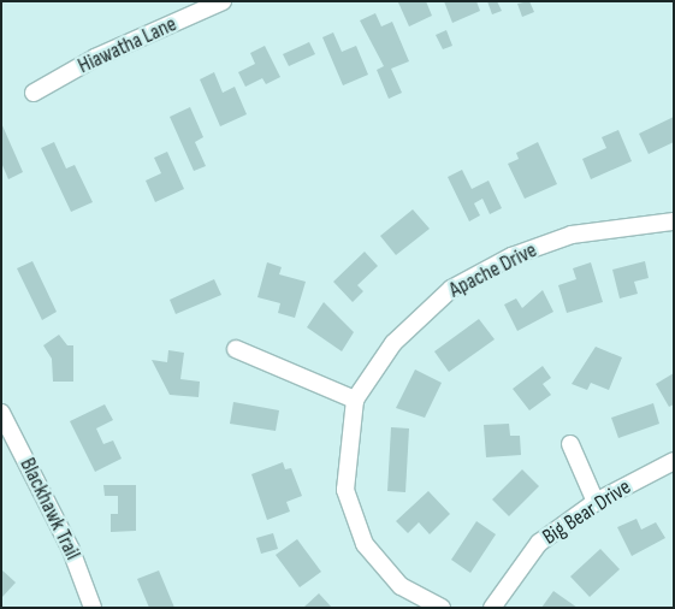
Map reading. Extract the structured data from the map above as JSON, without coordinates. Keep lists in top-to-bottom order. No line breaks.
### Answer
{"streets":{"street":["Hiawatha Lane","Apache Drive","Blackhawk Trail","Big Bear Drive"]}}
